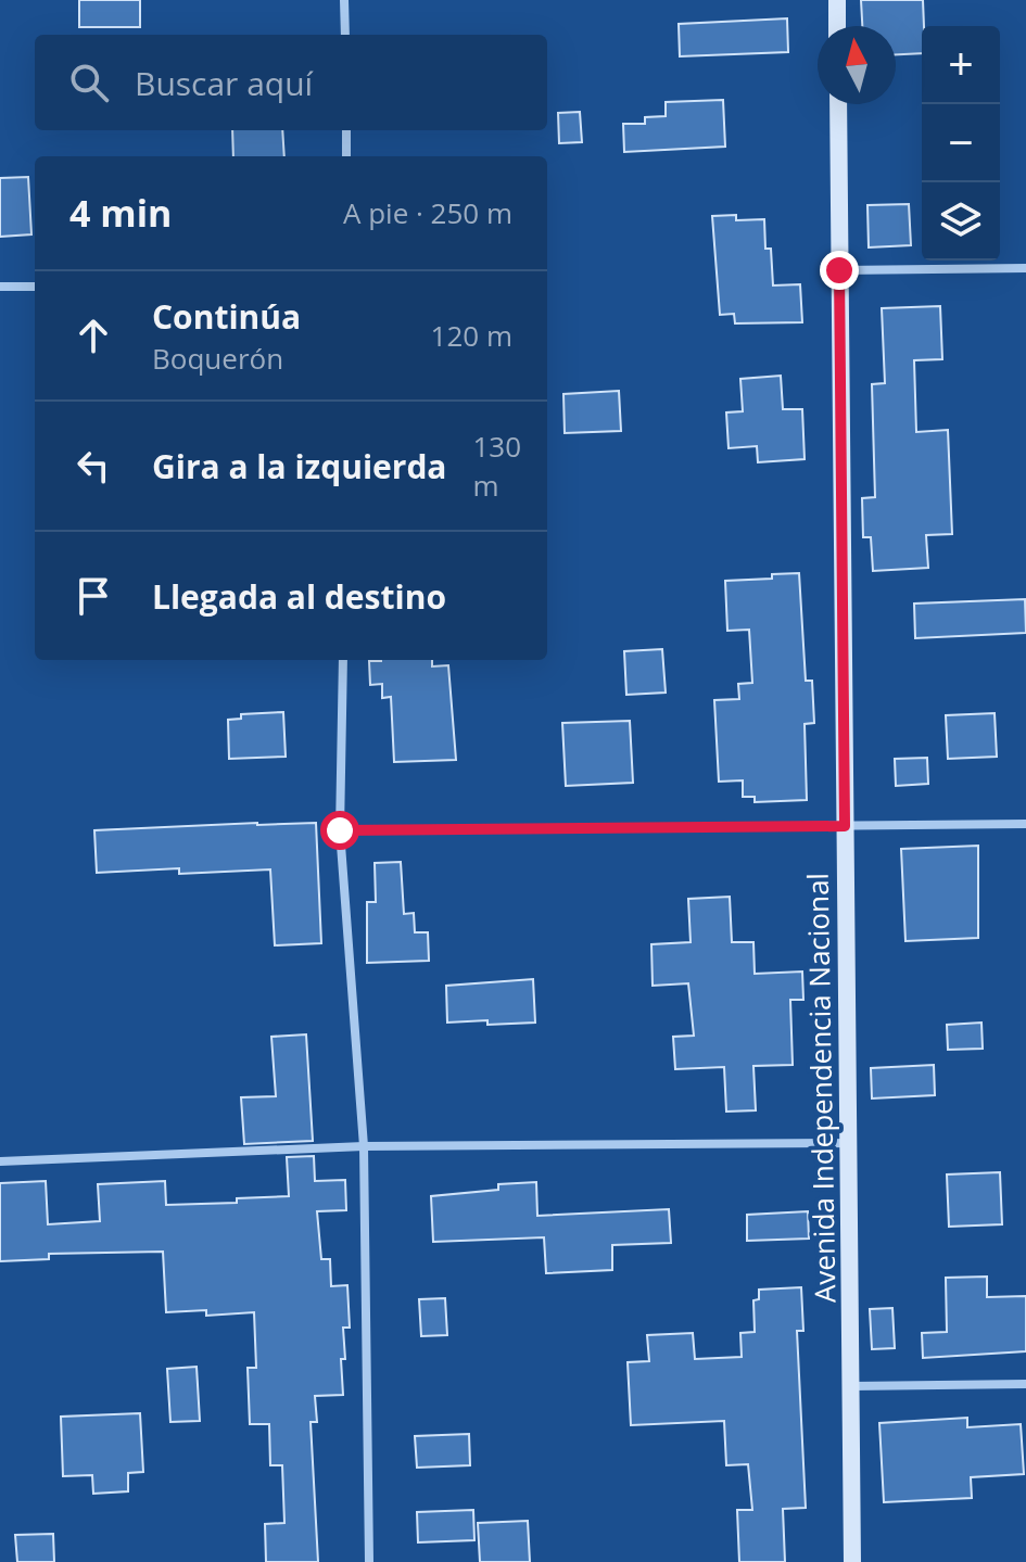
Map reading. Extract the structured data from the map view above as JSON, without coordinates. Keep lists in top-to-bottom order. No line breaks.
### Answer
{"streets":{"main road":["Avenida Independencia Nacional"]},"north":"top","page":{"map_buttons":["+","−"],"search":"Buscar aquí","heading":["4 min","A pie · 250 m"],"list":[["Continúa","Boquerón","120 m"],["Gira a la izquierda","130 m"],"Llegada al destino"]}}
